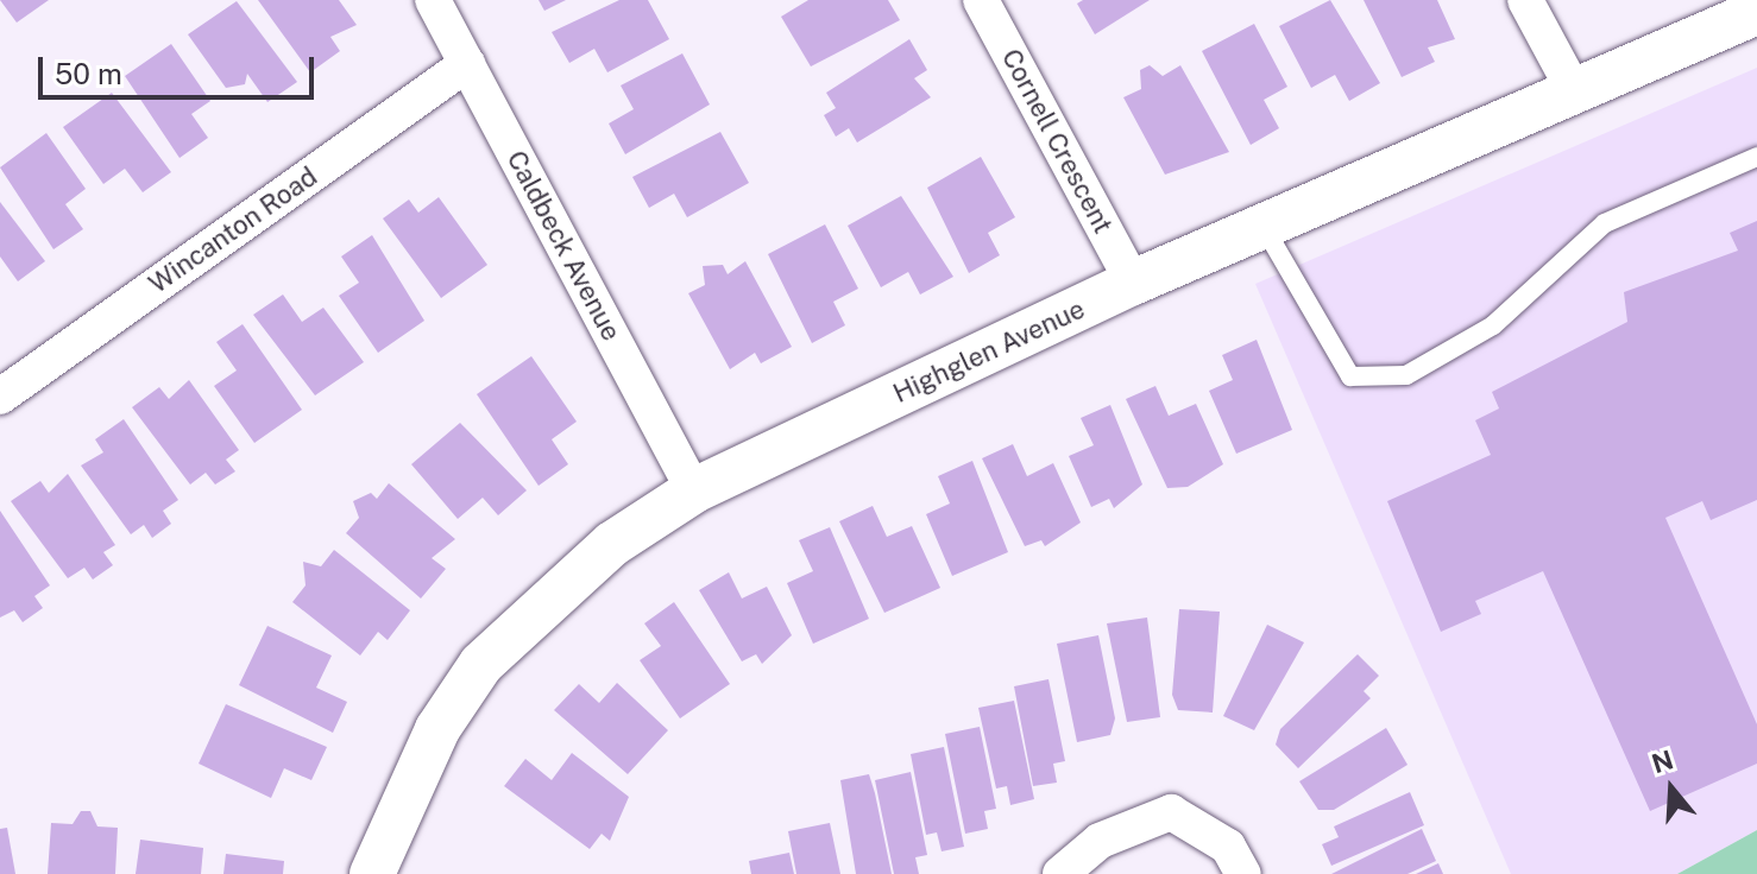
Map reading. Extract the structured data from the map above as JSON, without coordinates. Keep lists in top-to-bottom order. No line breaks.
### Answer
{"streets":{"street":["Cornell Crescent","Wincanton Road","Caldbeck Avenue","Highglen Avenue"]},"crossings":[["Cornell Crescent","Highglen Avenue"],["Wincanton Road","Caldbeck Avenue"],["Caldbeck Avenue","Highglen Avenue"]],"scale_bar":"50 m","north":"top"}
